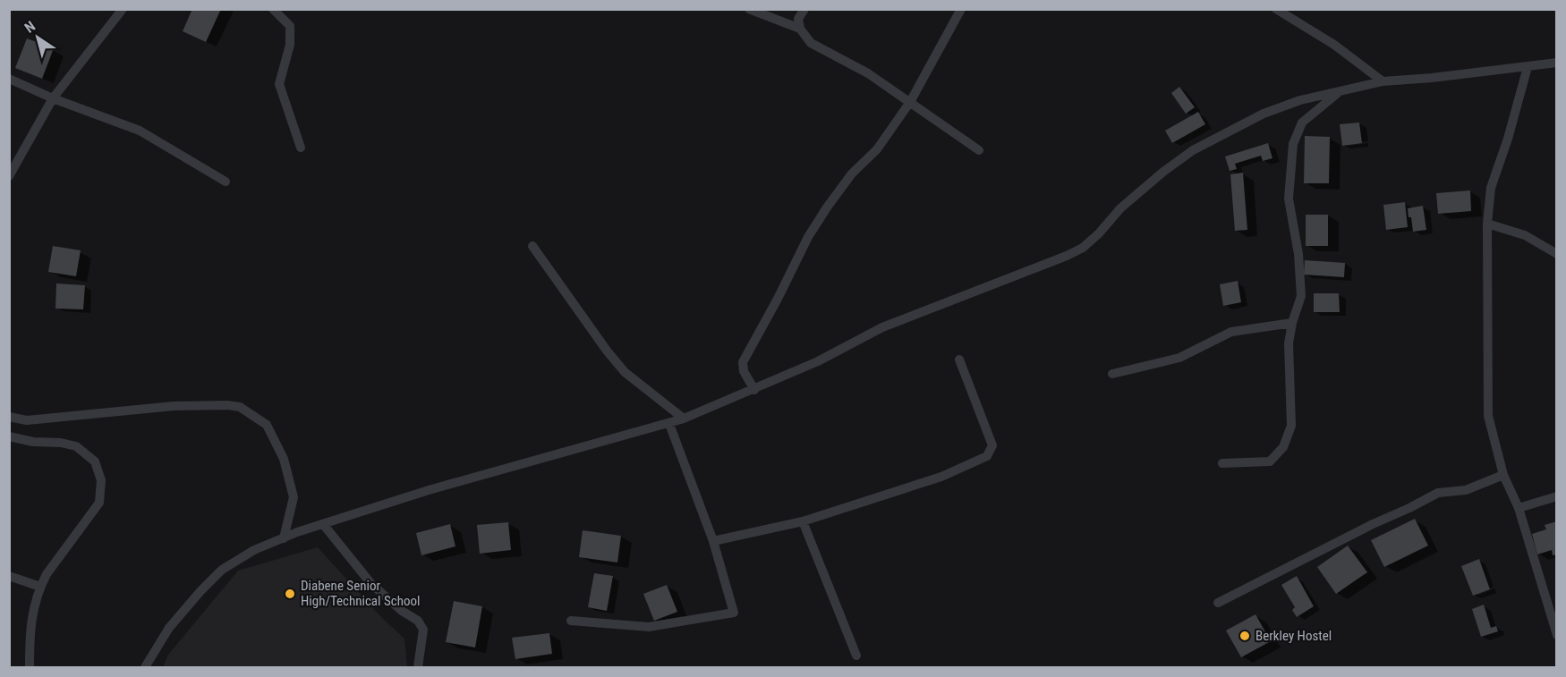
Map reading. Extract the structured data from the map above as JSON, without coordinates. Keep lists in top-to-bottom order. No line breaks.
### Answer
{"places":["Diabene Senior High/Technical School","Berkley Hostel"],"north":"top left"}
